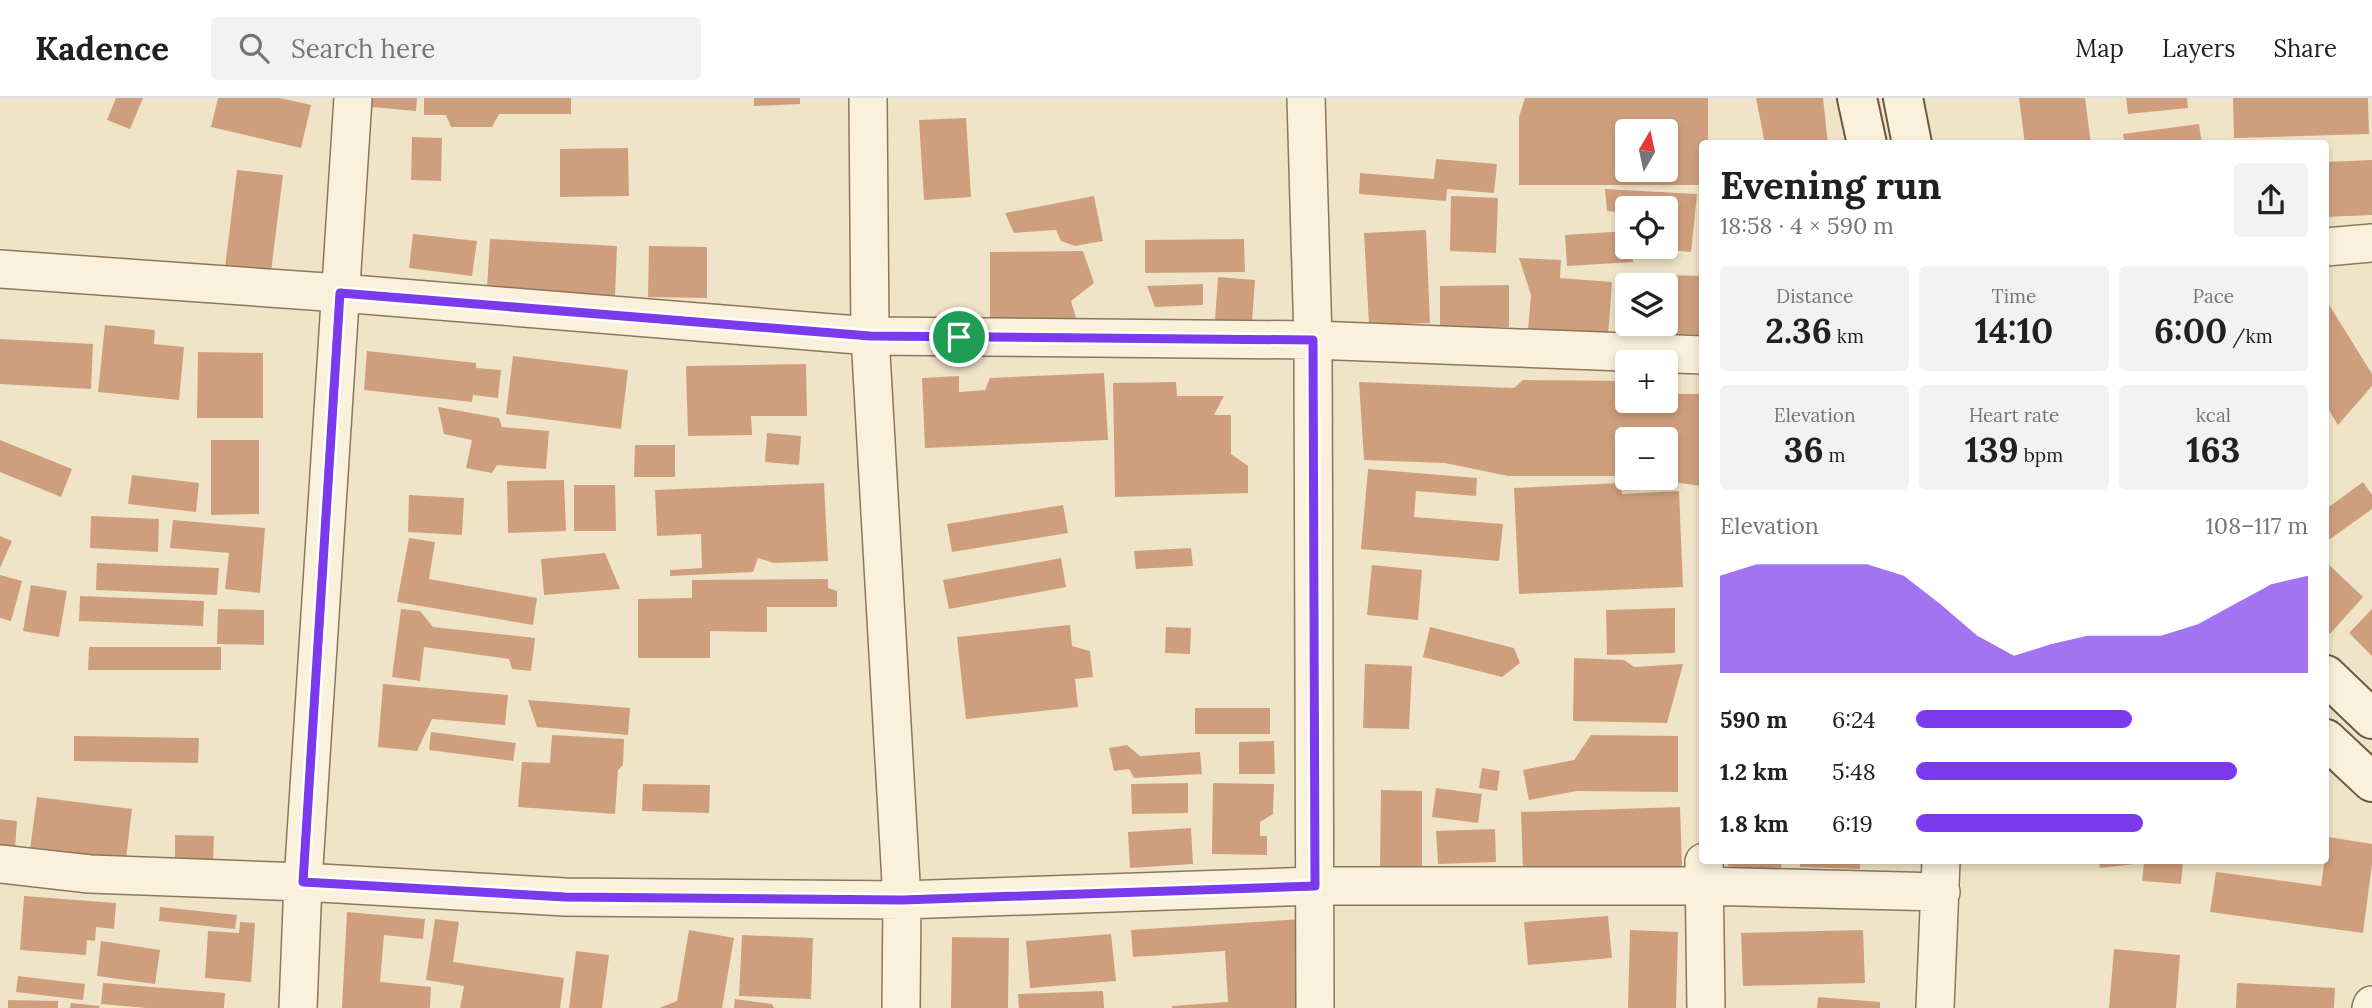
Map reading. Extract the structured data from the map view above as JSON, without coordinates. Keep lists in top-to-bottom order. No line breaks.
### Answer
{"north":"top","page":{"header":"Kadence","search":"Search here","nav":["Map","Layers","Share"],"map_buttons":["+","−"],"heading":["Evening run","18:58 · 4 × 590 m"],"stats":[["Distance","2.36 km"],["Time","14:10"],["Pace","6:00 /km"],["Elevation","36 m"],["Heart rate","139 bpm"],["kcal","163"]],"chart":["Elevation","108–117 m"],"list":[{"name":"590 m","note":"6:24"},{"name":"1.2 km","note":"5:48"},{"name":"1.8 km","note":"6:19"}]}}
